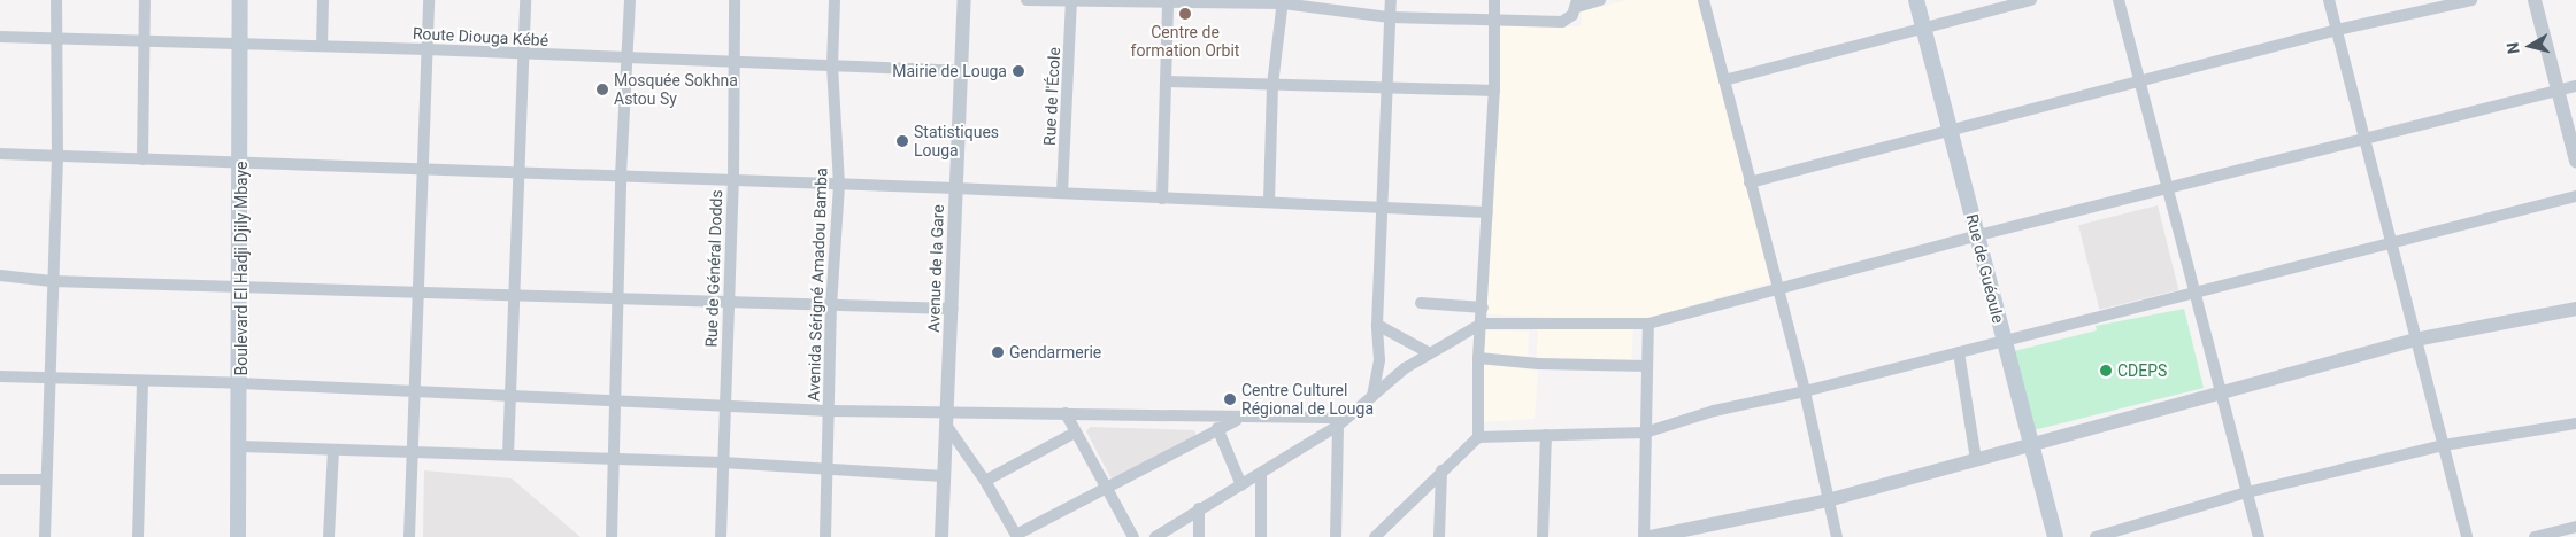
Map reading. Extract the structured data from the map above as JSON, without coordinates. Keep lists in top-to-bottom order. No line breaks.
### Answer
{"streets":{"main road":["Boulevard El Hadji Djily Mbaye","Rue de Guéoule"],"street":["Route Diouga Kébé","Rue de l'École","Rue de Général Dodds","Avenue de la Gare","Avenida Sérigné Amadou Bamba"]},"crossings":[["Route Diouga Kébé","Boulevard El Hadji Djily Mbaye"],["Route Diouga Kébé","Rue de Général Dodds"],["Route Diouga Kébé","Avenue de la Gare"],["Route Diouga Kébé","Avenida Sérigné Amadou Bamba"]],"places":["Centre de formation Orbit","Mairie de Louga","Mosquée Sokhna Astou Sy","Statistiques Louga","Gendarmerie","CDEPS","Centre Culturel Régional de Louga"],"north":"left"}
